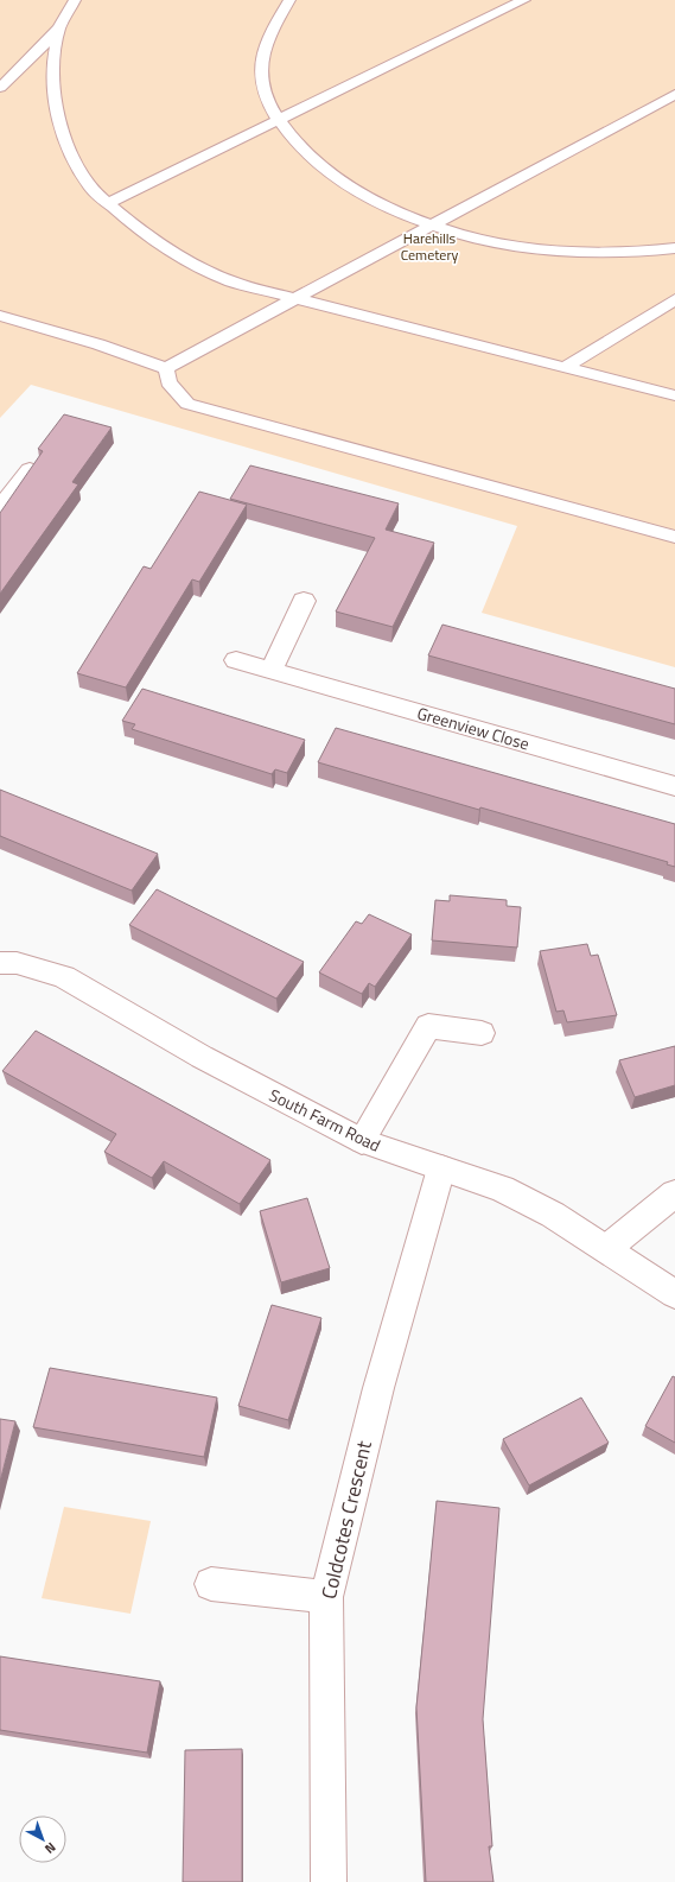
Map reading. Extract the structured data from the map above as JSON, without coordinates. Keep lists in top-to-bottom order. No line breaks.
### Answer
{"streets":{"street":["Greenview Close","South Farm Road","Coldcotes Crescent"]},"crossings":[["South Farm Road","Coldcotes Crescent"]],"parks":["Harehills Cemetery"],"north":"bottom right"}
